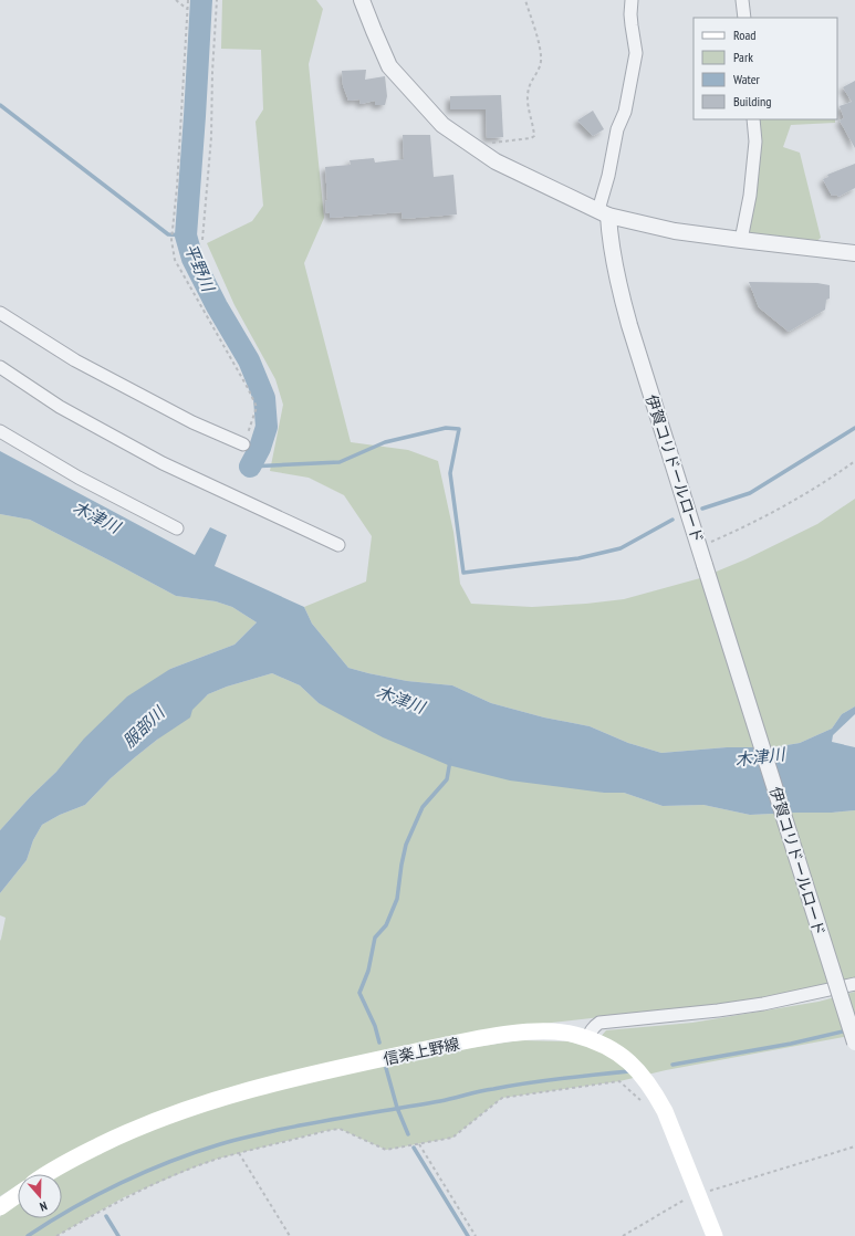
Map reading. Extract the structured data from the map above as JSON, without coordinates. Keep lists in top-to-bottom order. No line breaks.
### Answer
{"streets":{"main road":["信楽上野線"],"street":["伊賀コリドールロード"]},"water":["平野川","木津川","服部川"],"legend":["Road","Park","Water","Building"],"north":"bottom"}
